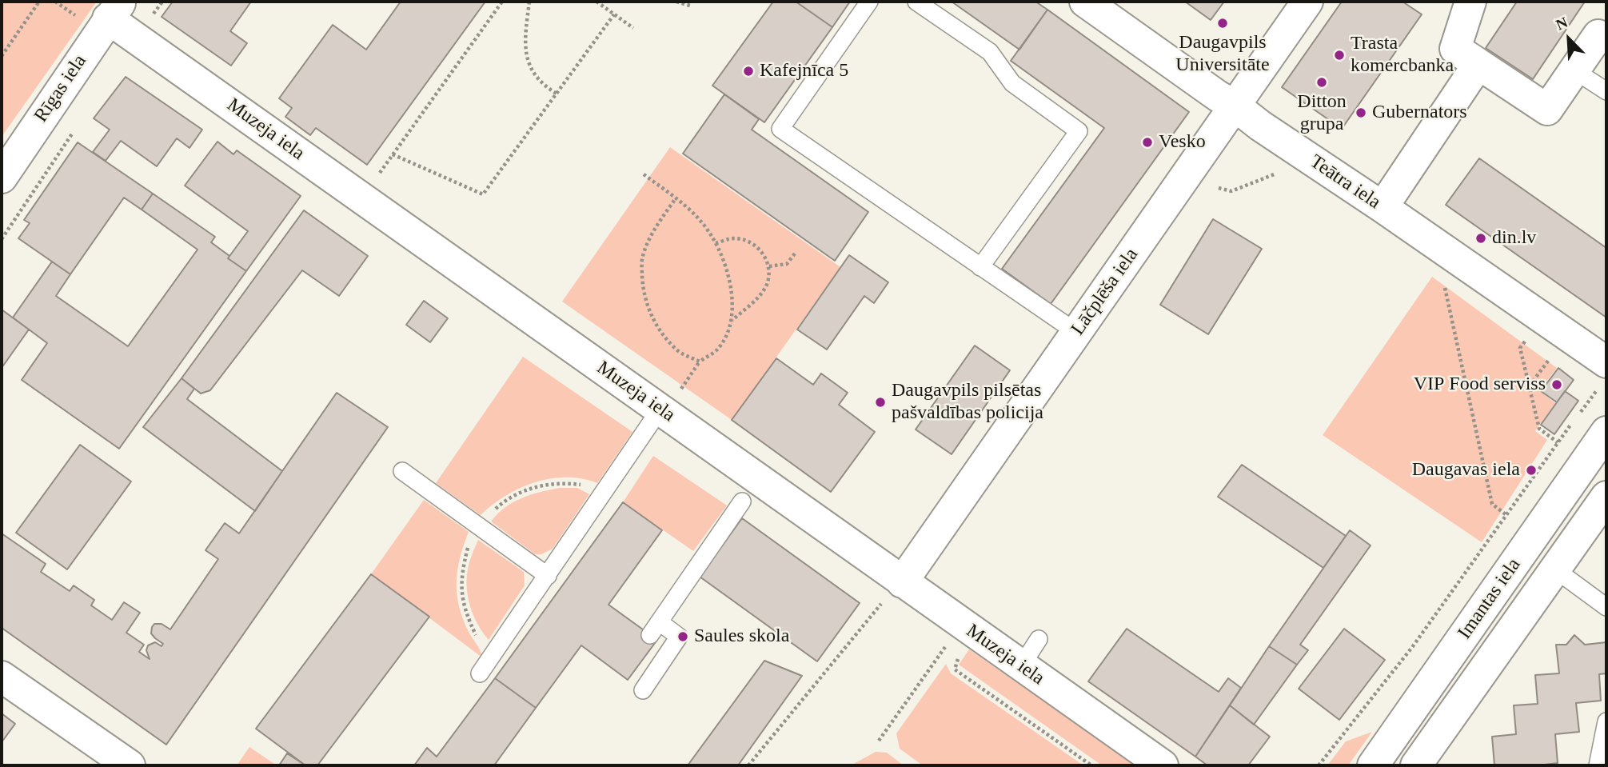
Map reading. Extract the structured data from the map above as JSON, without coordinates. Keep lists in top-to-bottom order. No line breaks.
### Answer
{"streets":{"street":["Rīgas iela","Muzeja iela","Teātra iela","Lāčplēša iela","Imantas iela"]},"crossings":[["Rīgas iela","Muzeja iela"],["Muzeja iela","Lāčplēša iela"],["Teātra iela","Lāčplēša iela"]],"places":["Daugavpils Universitāte","Trasta komercbanka","Kafejnīca 5","Ditton grupa","Gubernators","Vesko","din.lv","VIP Food serviss","Daugavpils pilsētas pašvaldības policija","Daugavas iela","Saules skola"],"north":"top left"}
